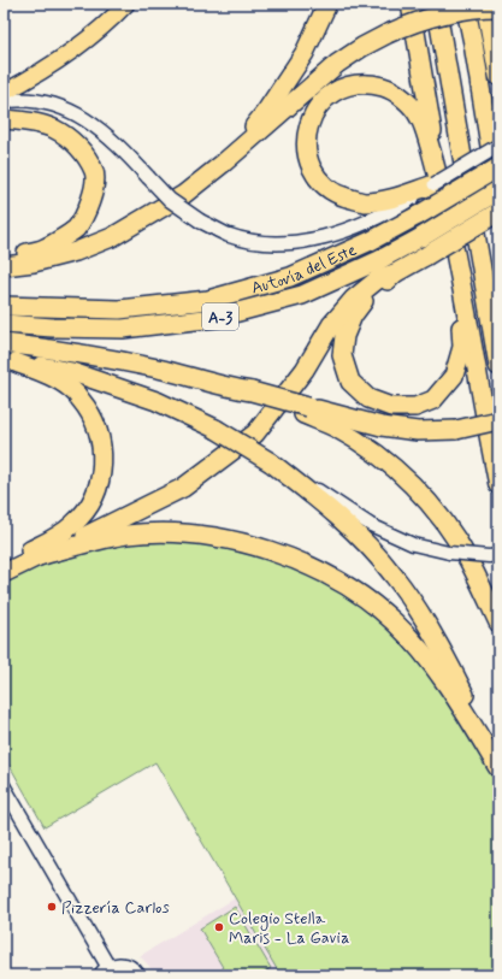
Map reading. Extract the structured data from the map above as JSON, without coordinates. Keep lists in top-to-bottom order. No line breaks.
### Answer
{"streets":{"highway":["Autovía del Este","A-3"]},"places":["Pizzería Carlos","Colegio Stella Maris - La Gavia"]}
